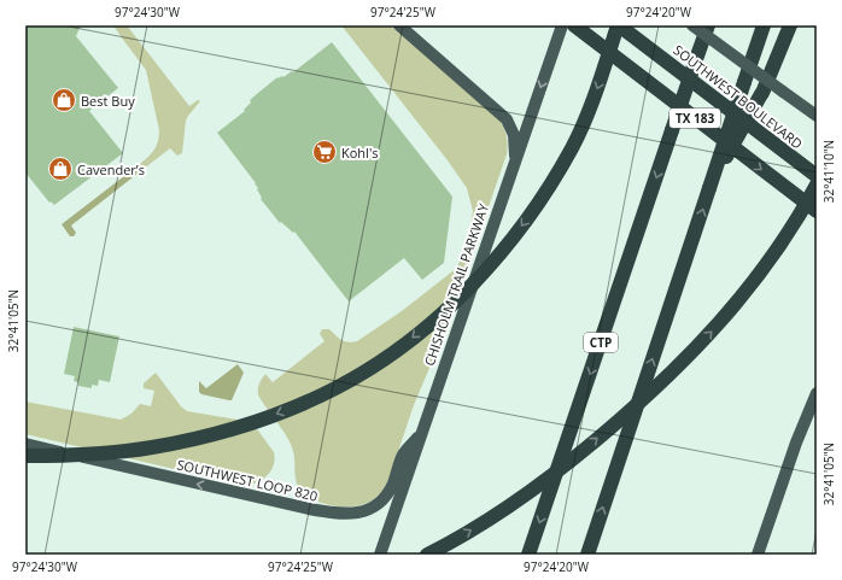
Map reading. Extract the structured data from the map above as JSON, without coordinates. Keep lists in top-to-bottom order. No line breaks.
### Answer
{"streets":{"highway":["SOUTHWEST BOULEVARD","TX 183","CTP"],"main road":["CHISHOLM TRAIL PARKWAY","SOUTHWEST LOOP 820"]},"crossings":[["CHISHOLM TRAIL PARKWAY","SOUTHWEST LOOP 820"]],"one_way":["SOUTHWEST LOOP 820"],"places":{"shop":["Best Buy","Cavender’s"],"supermarket":["Kohl's"]},"coordinates":["97°24'30\"W","97°24'25\"W","97°24'20\"W","32°41'10\"N","32°41'05\"N"]}
